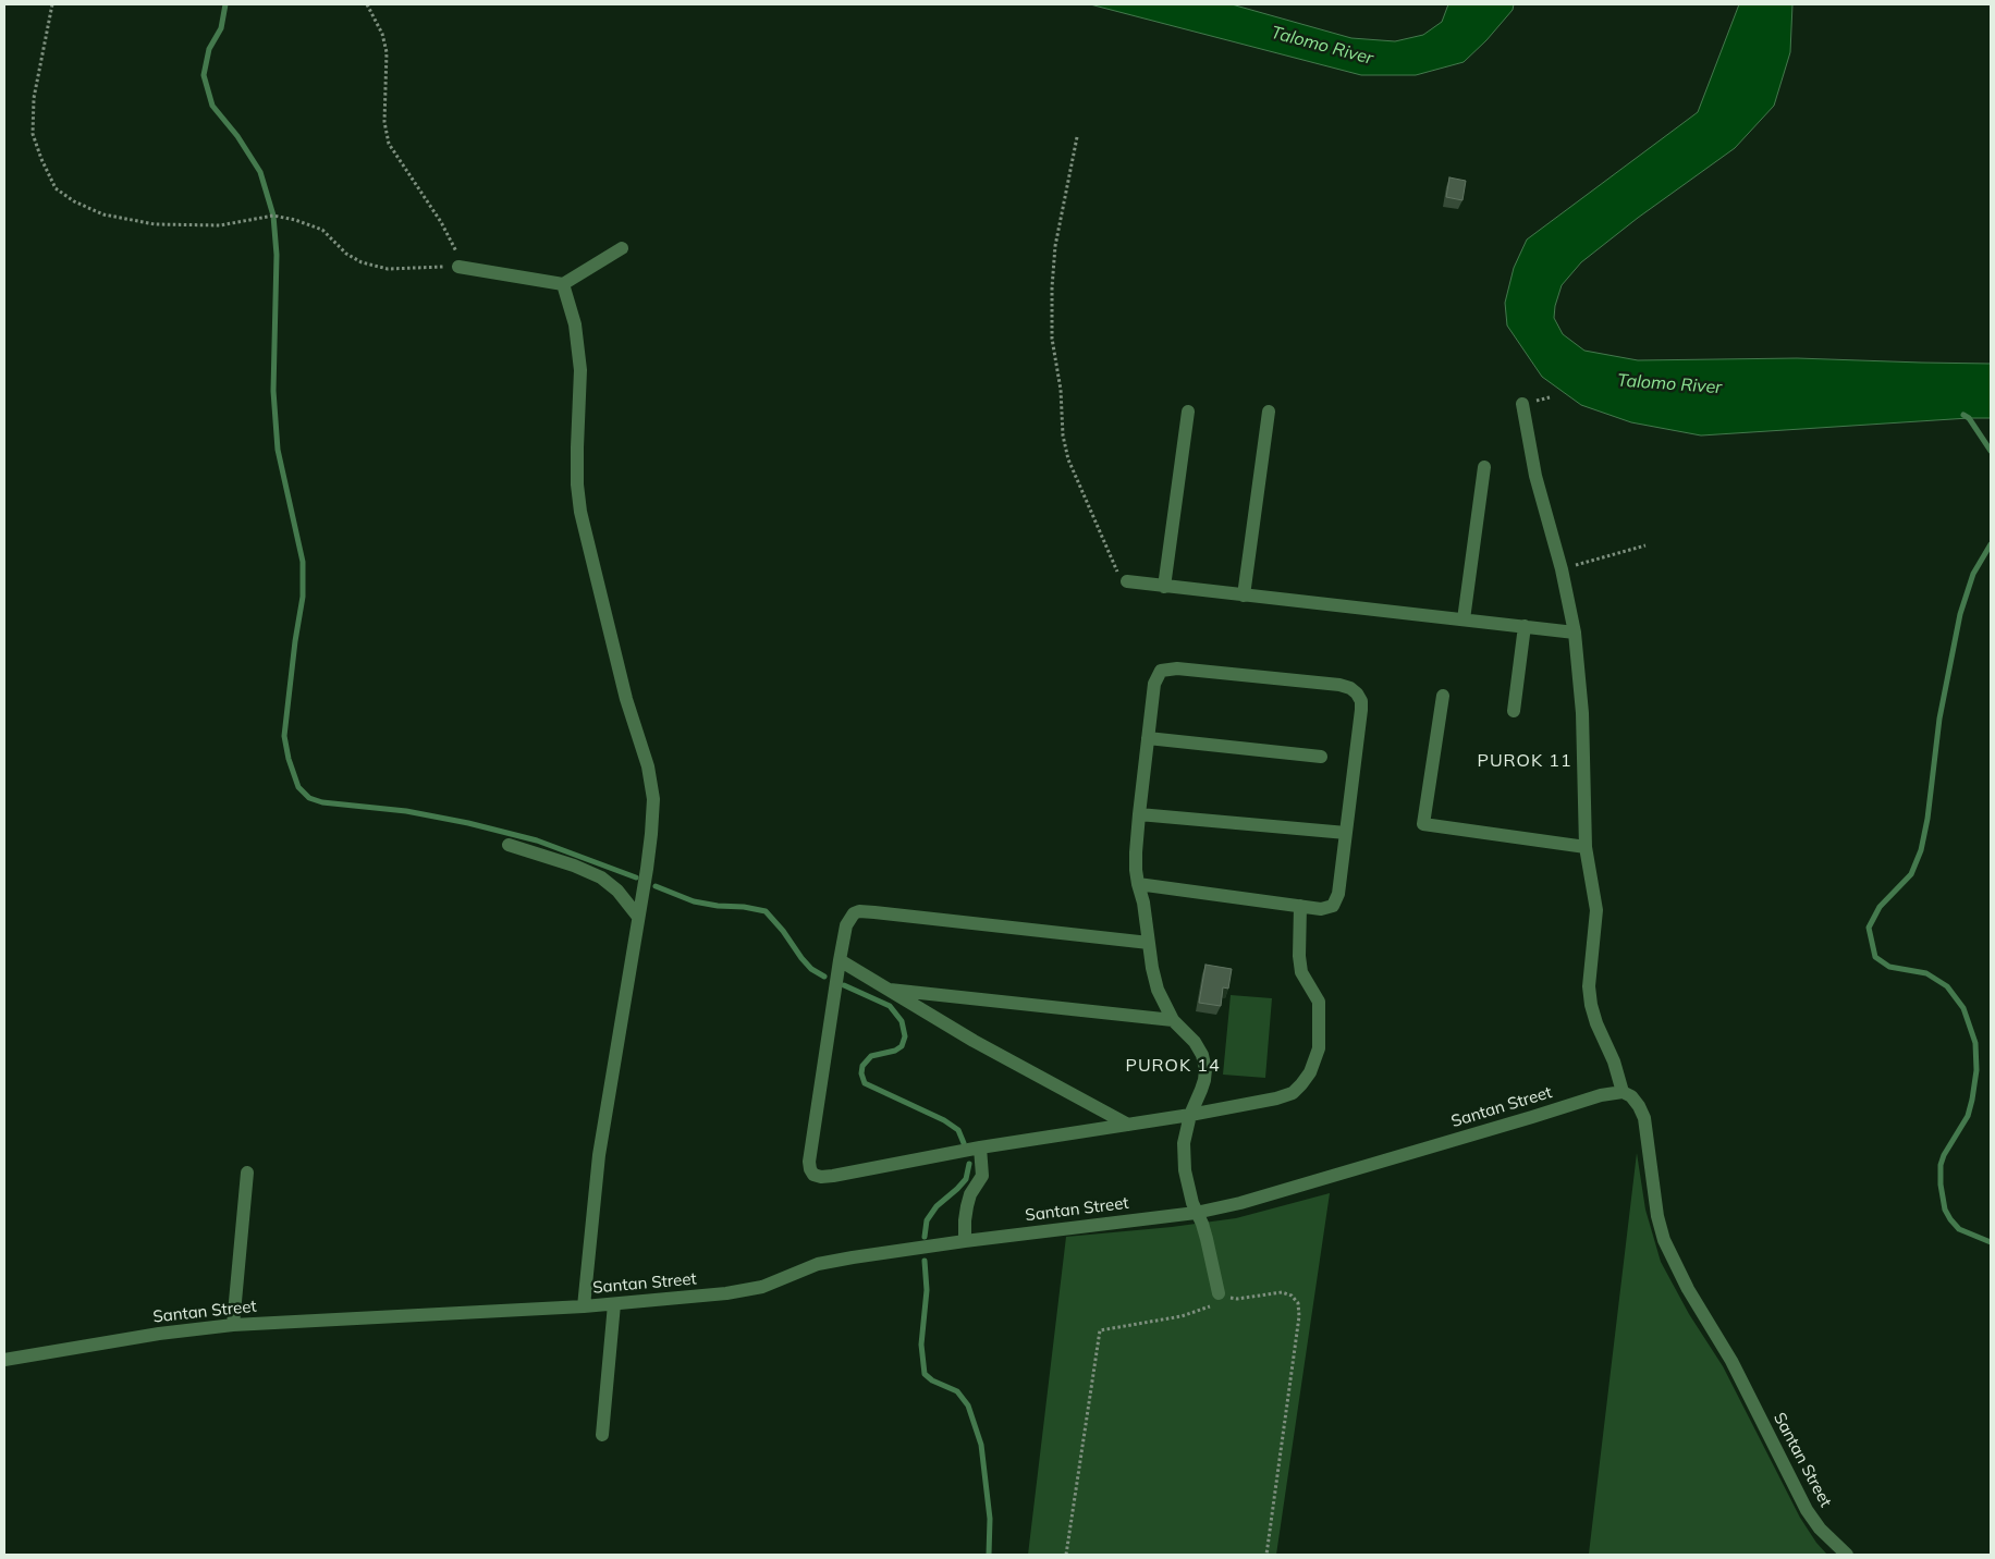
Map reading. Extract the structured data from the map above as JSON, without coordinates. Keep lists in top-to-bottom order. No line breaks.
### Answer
{"streets":{"street":["Santan Street"]},"districts":["PUROK 11","PUROK 14"],"water":["Talomo River"]}
